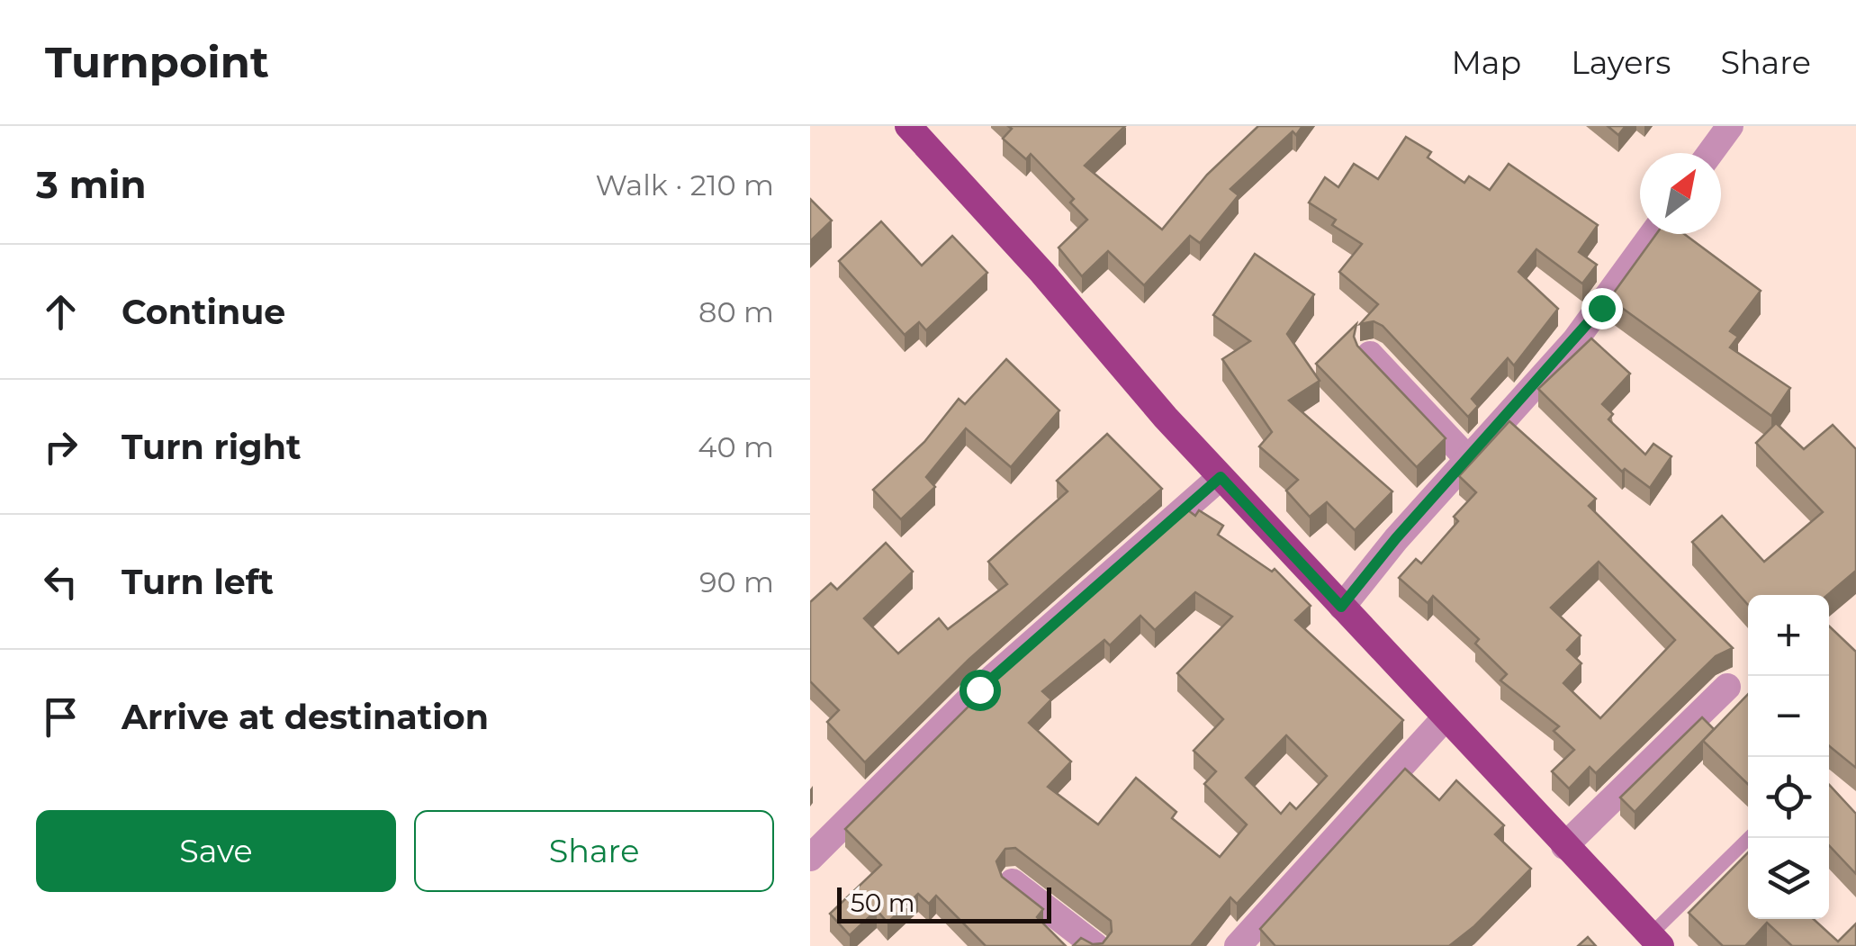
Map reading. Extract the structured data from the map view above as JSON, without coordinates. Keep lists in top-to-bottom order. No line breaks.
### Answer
{"scale_bar":"50 m","north":"top right","page":{"header":"Turnpoint","nav":["Map","Layers","Share"],"heading":["3 min","Walk · 210 m"],"list":[["Continue","80 m"],["Turn right","40 m"],["Turn left","90 m"],"Arrive at destination"],"map_buttons":["+","−"],"buttons":["Save","Share"],"scale":"50 m"}}
